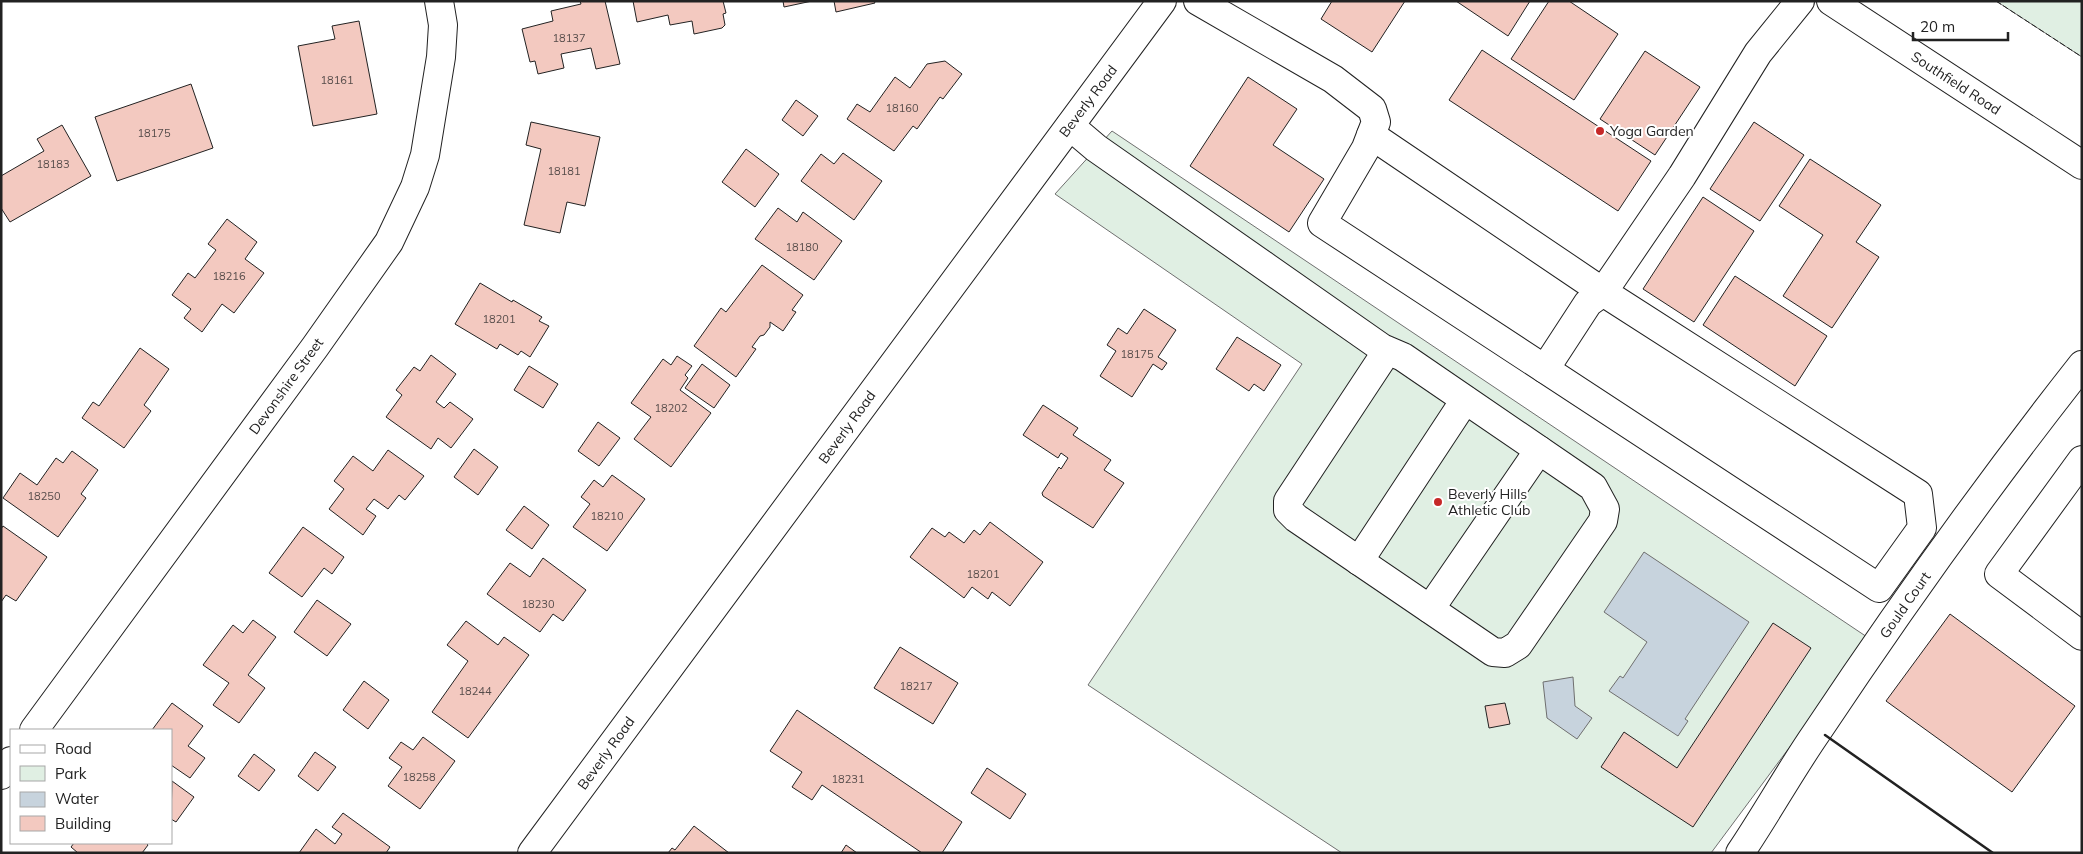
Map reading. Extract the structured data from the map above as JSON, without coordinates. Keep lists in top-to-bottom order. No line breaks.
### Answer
{"streets":{"street":["Southfield Road","Beverly Road","Devonshire Street","Gould Court"]},"places":["Yoga Garden","Beverly Hills Athletic Club"],"house_numbers":["18137","18161","18160","18175","18183","18181","18180","18216","18201","18175","18202","18250","18210","18201","18230","18217","18244","18258","18231"],"legend":["Road","Park","Water","Building"],"scale_bar":"20 m"}
